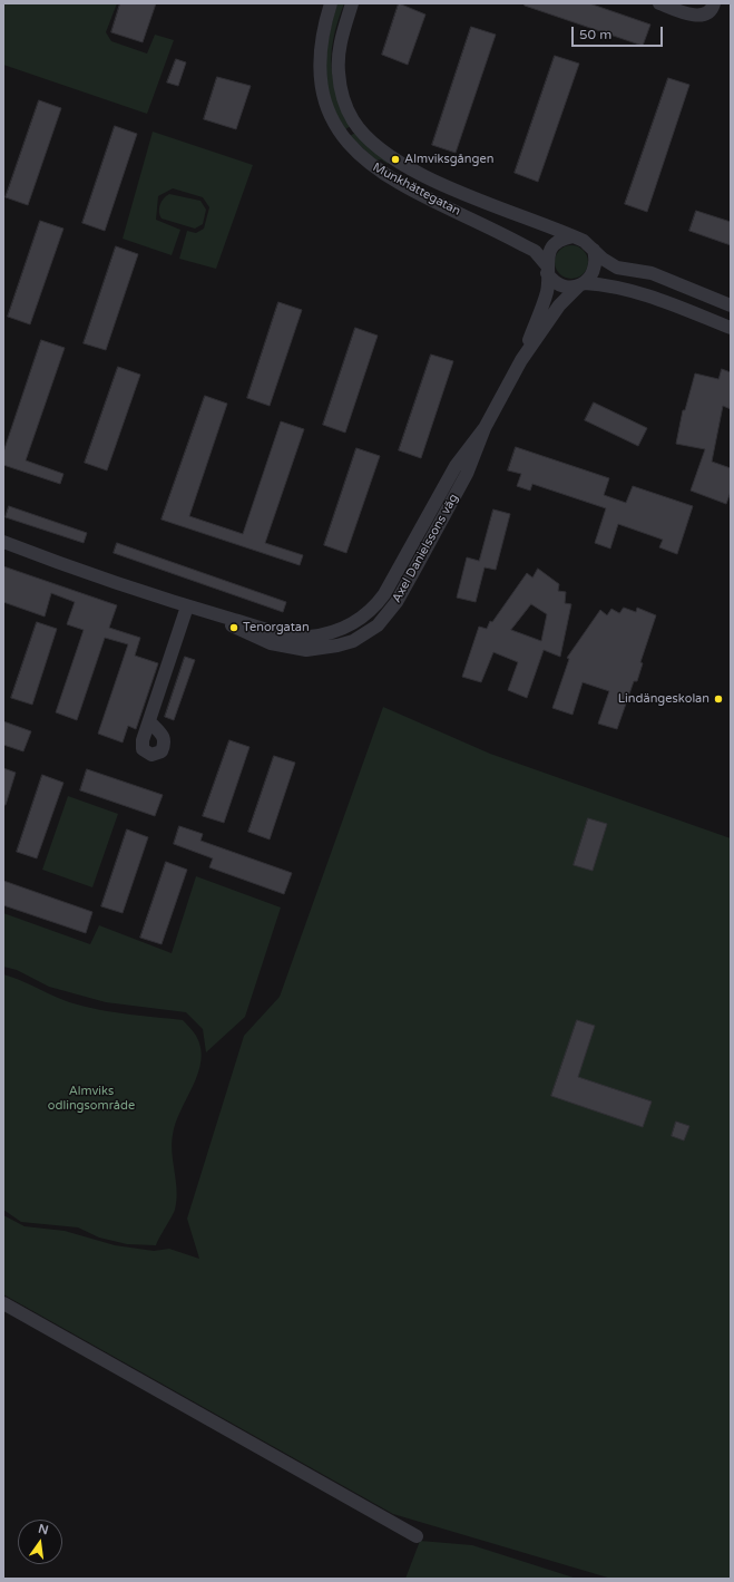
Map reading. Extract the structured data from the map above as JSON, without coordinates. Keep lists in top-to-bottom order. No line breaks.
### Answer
{"streets":{"street":["Munkhättegatan","Axel Danielssons väg"]},"crossings":[["Munkhättegatan","Axel Danielssons väg"]],"parks":["Almviks odlingsområde"],"places":["Almviksgången","Tenorgatan","Lindängeskolan"],"scale_bar":"50 m","north":"top"}
